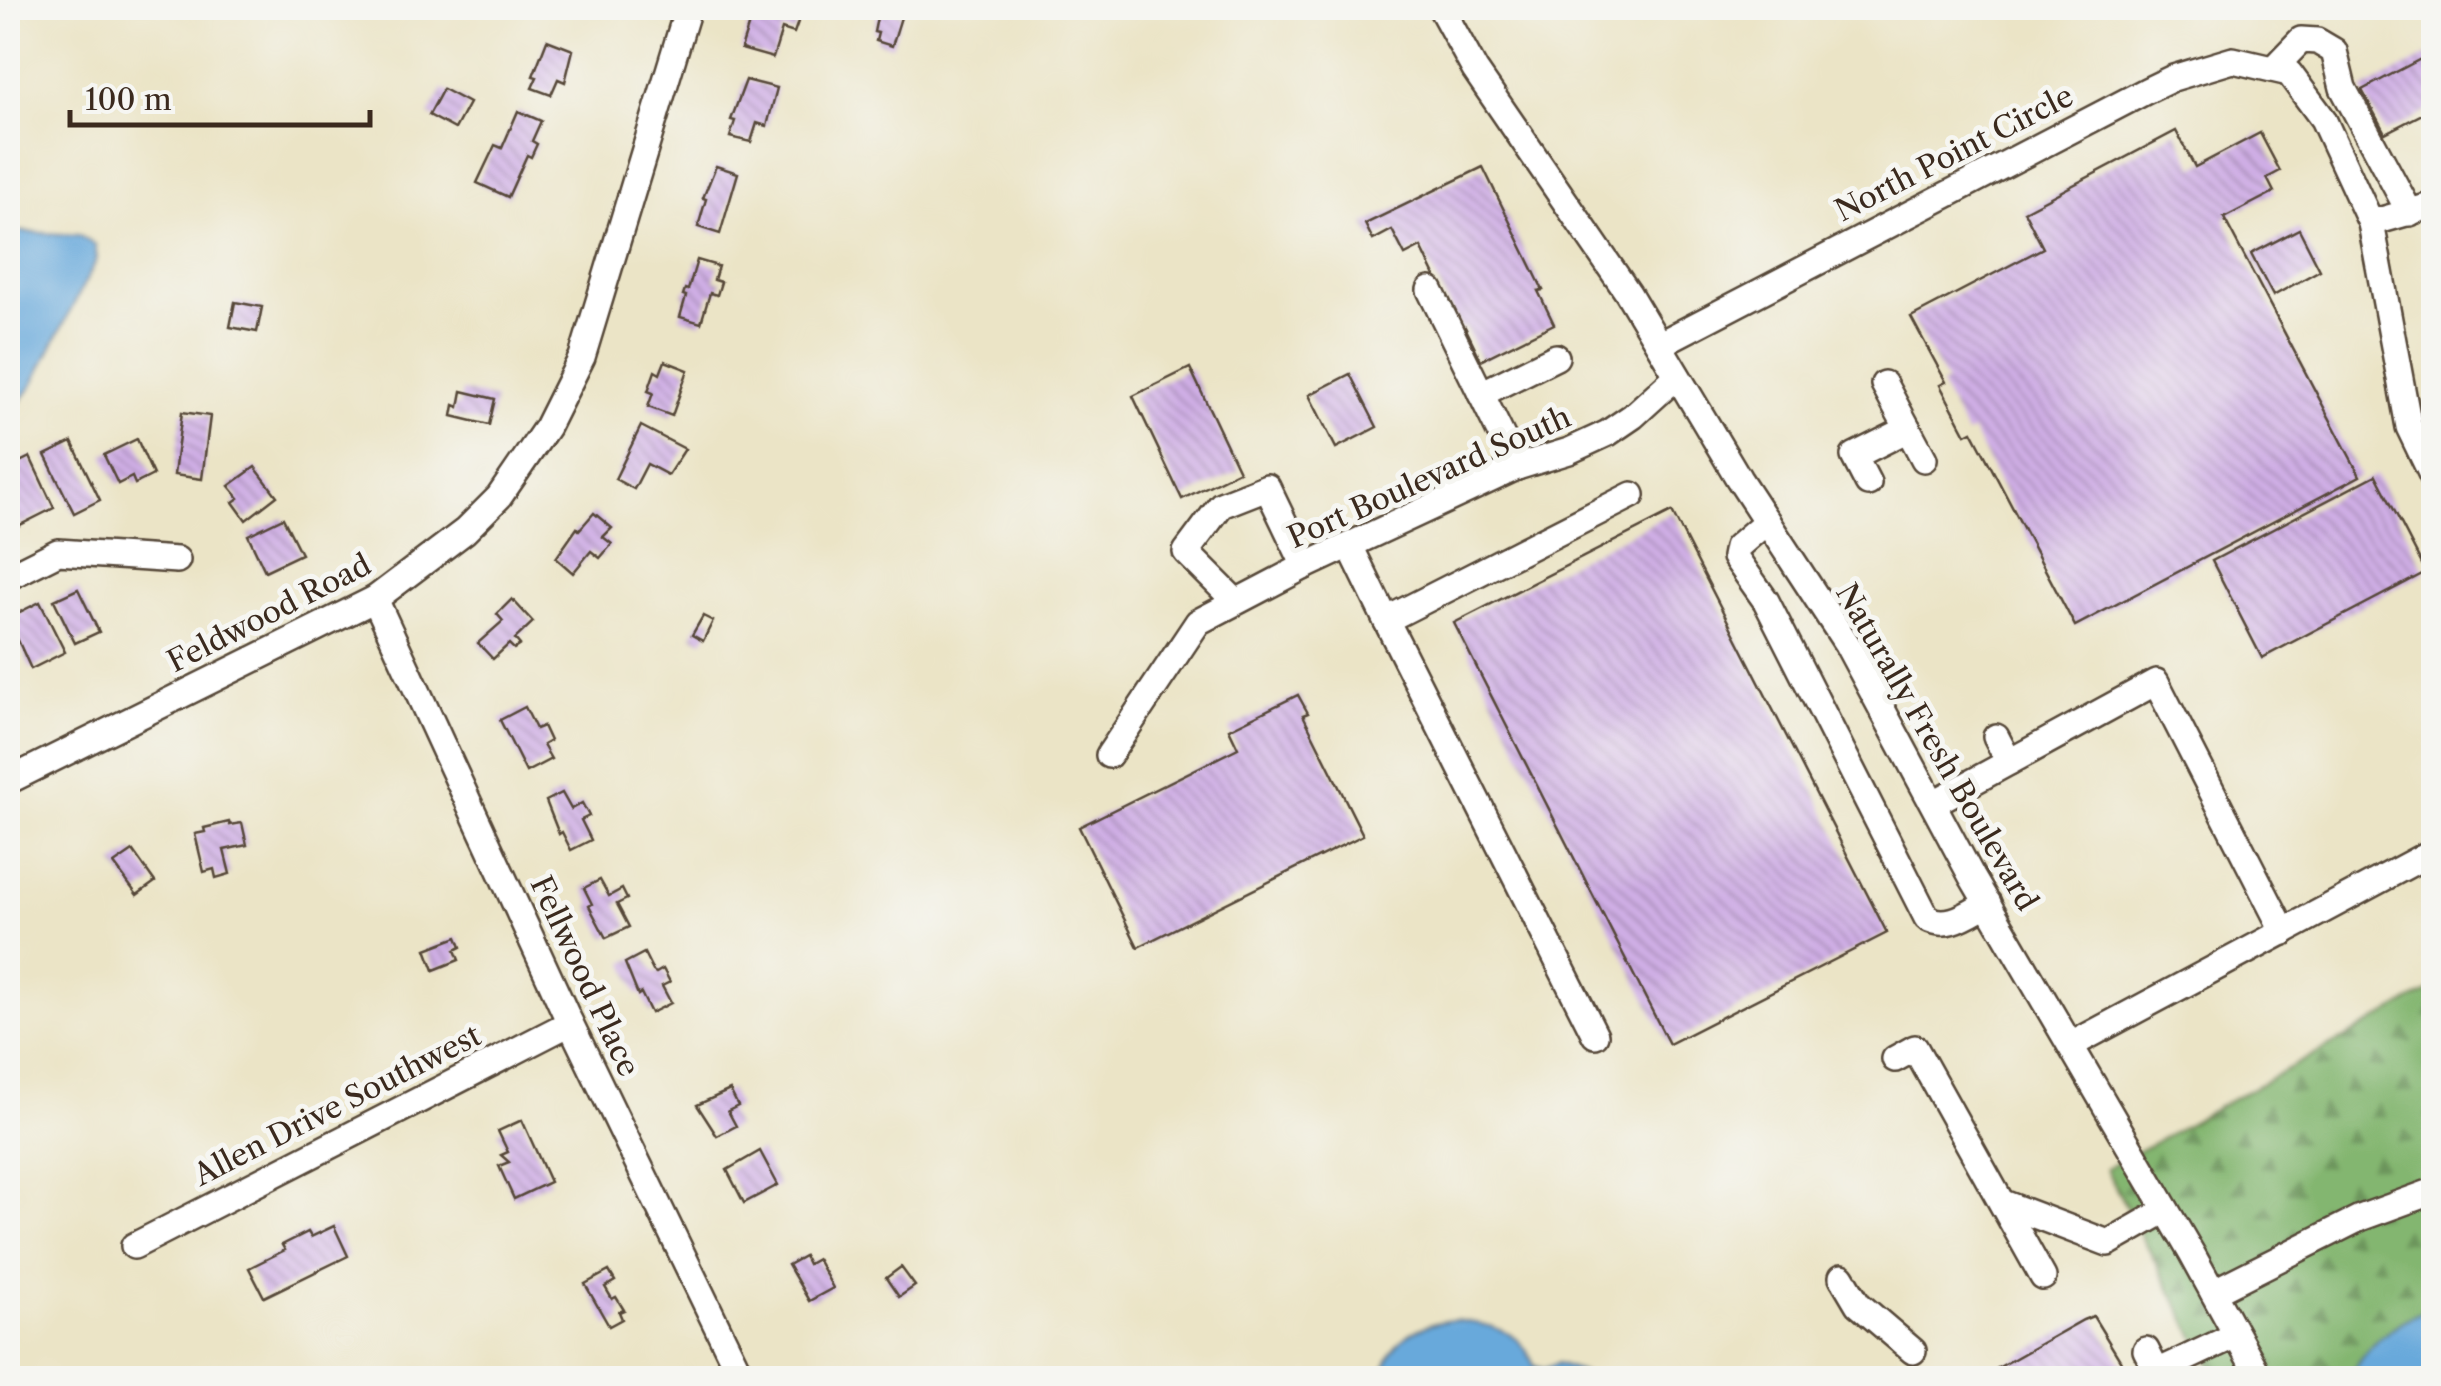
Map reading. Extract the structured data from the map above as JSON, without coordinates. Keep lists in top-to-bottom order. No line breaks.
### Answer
{"streets":{"street":["North Point Circle","Port Boulevard South","Feldwood Road","Naturally Fresh Boulevard","Fellwood Place","Allen Drive Southwest"]},"crossings":[["North Point Circle","Naturally Fresh Boulevard"],["Port Boulevard South","Naturally Fresh Boulevard"],["Feldwood Road","Fellwood Place"],["Fellwood Place","Allen Drive Southwest"]],"scale_bar":"100 m"}
